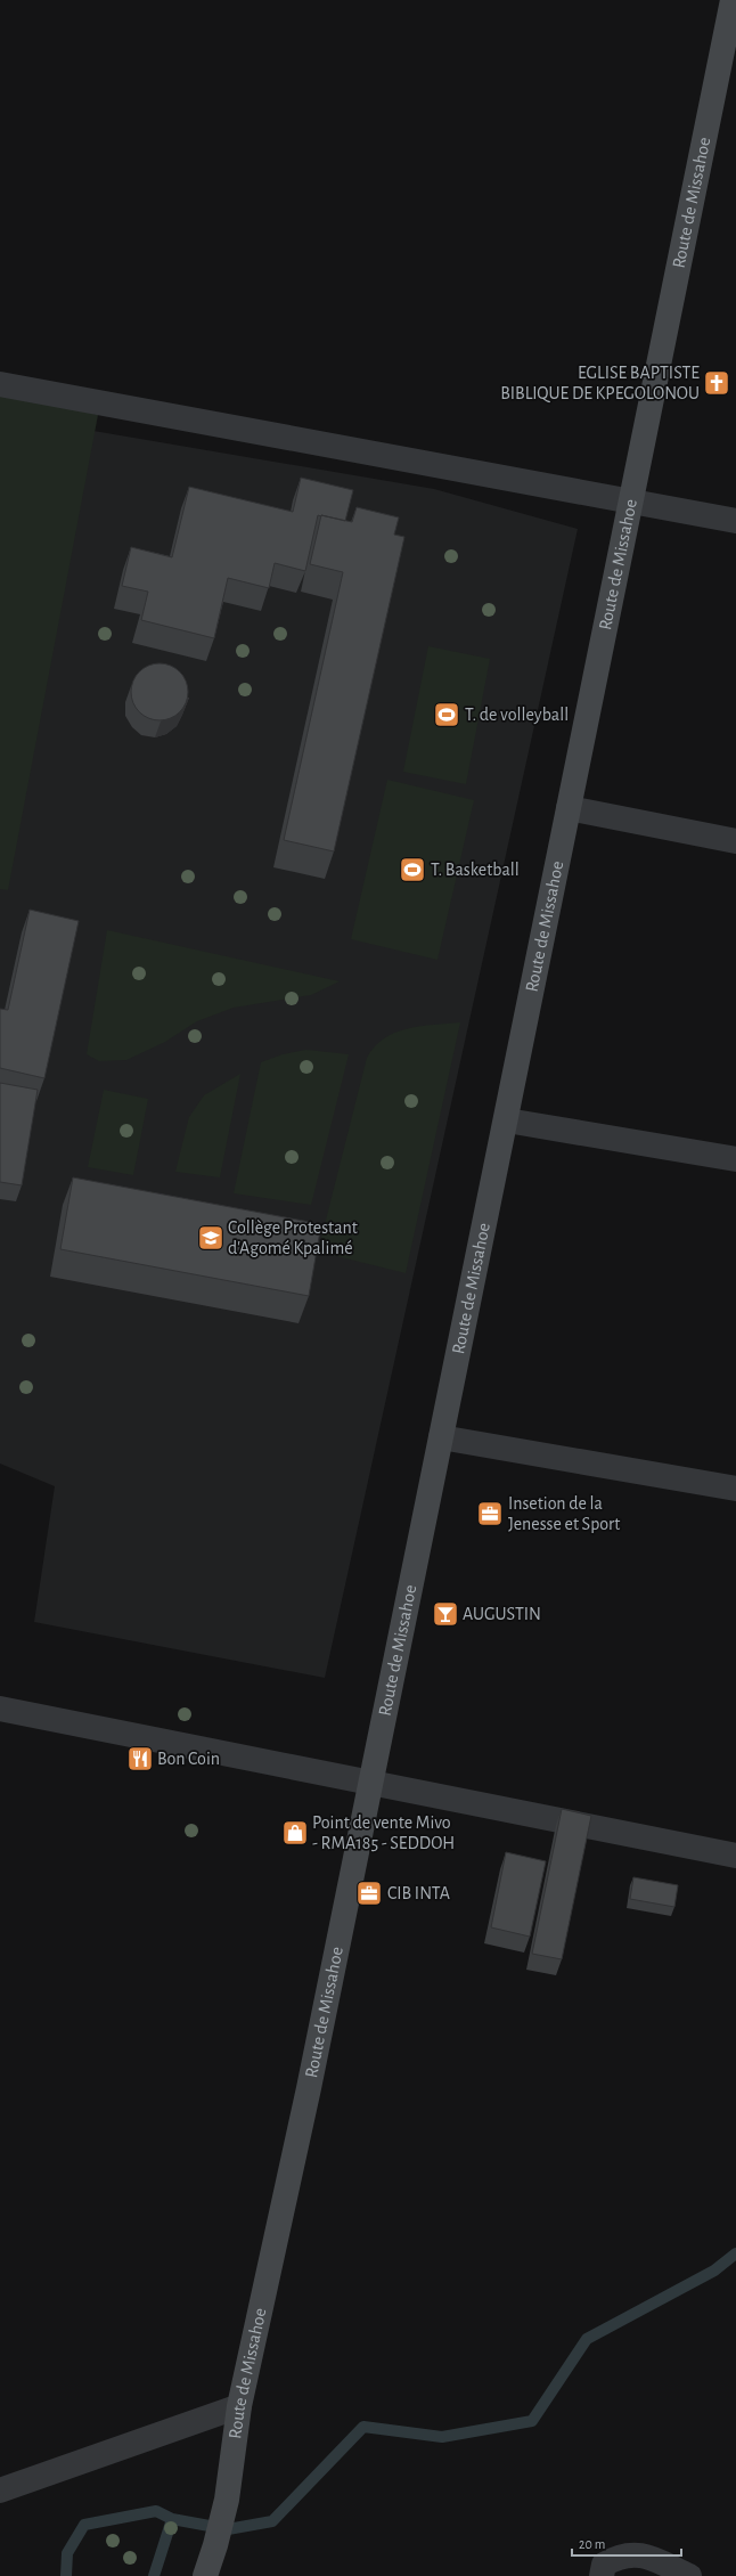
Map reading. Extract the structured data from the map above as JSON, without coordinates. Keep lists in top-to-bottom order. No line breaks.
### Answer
{"streets":{"main road":["Route de Missahoe"]},"places":{"church":["EGLISE BAPTISTE BIBLIQUE DE KPEGOLONOU"],"sports":["T. de volleyball","T. Basketball"],"school or university":["Collège Protestant d'Agomé Kpalimé"],"office":["Insetion de la Jenesse et Sport","CIB INTA"],"bar":["AUGUSTIN"],"restaurant":["Bon Coin"],"shop":["Point de vente Mivo - RMA185 - SEDDOH"]},"scale_bar":"20 m"}
